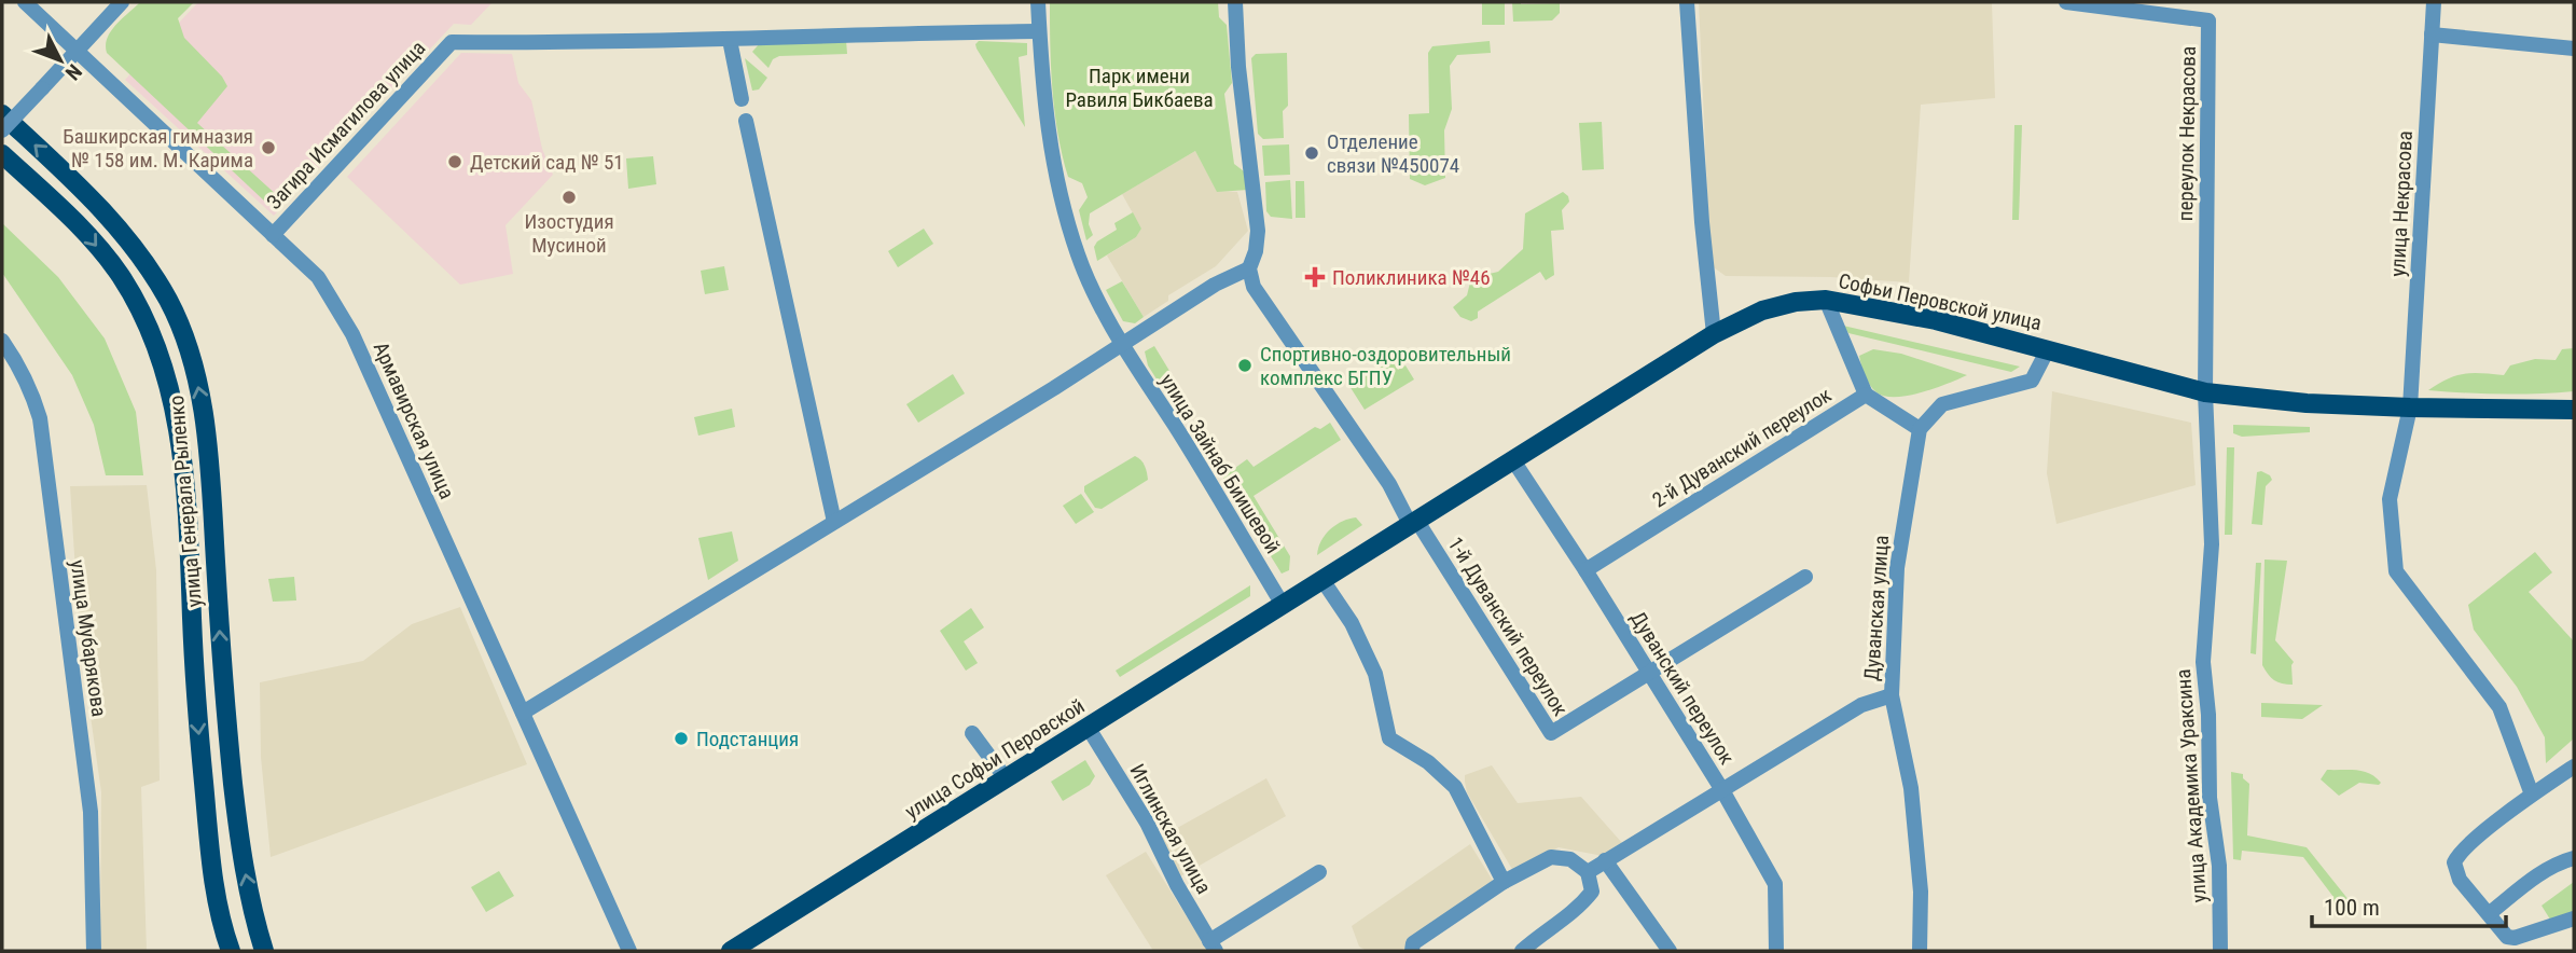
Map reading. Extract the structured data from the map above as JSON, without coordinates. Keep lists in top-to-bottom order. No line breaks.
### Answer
{"streets":{"main road":["Софьи Перовской улица","улица Генерала Рыленко","улица Софьи Перовской"],"street":["Загира Исмагилова улица","переулок Некрасова","улица Некрасова","Армавирская улица","2-й Дуванский переулок","улица Зайнаб Биишевой","Дуванская улица","1-й Дуванский переулок","улица Мубарякова","Дуванский переулок","улица Академика Ураксина","Иглинская улица"]},"crossings":[["Загира Исмагилова улица","Армавирская улица"],["Загира Исмагилова улица","улица Зайнаб Биишевой"],["переулок Некрасова","Софьи Перовской улица"],["переулок Некрасова","улица Академика Ураксина"],["улица Некрасова","Софьи Перовской улица"],["Софьи Перовской улица","улица Зайнаб Биишевой"],["Софьи Перовской улица","1-й Дуванский переулок"],["Софьи Перовской улица","Дуванский переулок"],["Софьи Перовской улица","улица Софьи Перовской"],["Софьи Перовской улица","улица Академика Ураксина"],["2-й Дуванский переулок","Дуванская улица"],["2-й Дуванский переулок","Дуванский переулок"],["улица Зайнаб Биишевой","улица Софьи Перовской"],["1-й Дуванский переулок","Дуванский переулок"],["улица Софьи Перовской","Иглинская улица"]],"parks":["Парк имени Равиля Бикбаева"],"places":{"other":["Башкирская гимназия № 158 им. М. Карима","Отделение связи №450074","Детский сад № 51","Изостудия Мусиной","Спортивно-оздоровительный комплекс БГПУ","Подстанция"],"health":["Поликлиника №46"]},"scale_bar":"100 m","north":"bottom right"}
